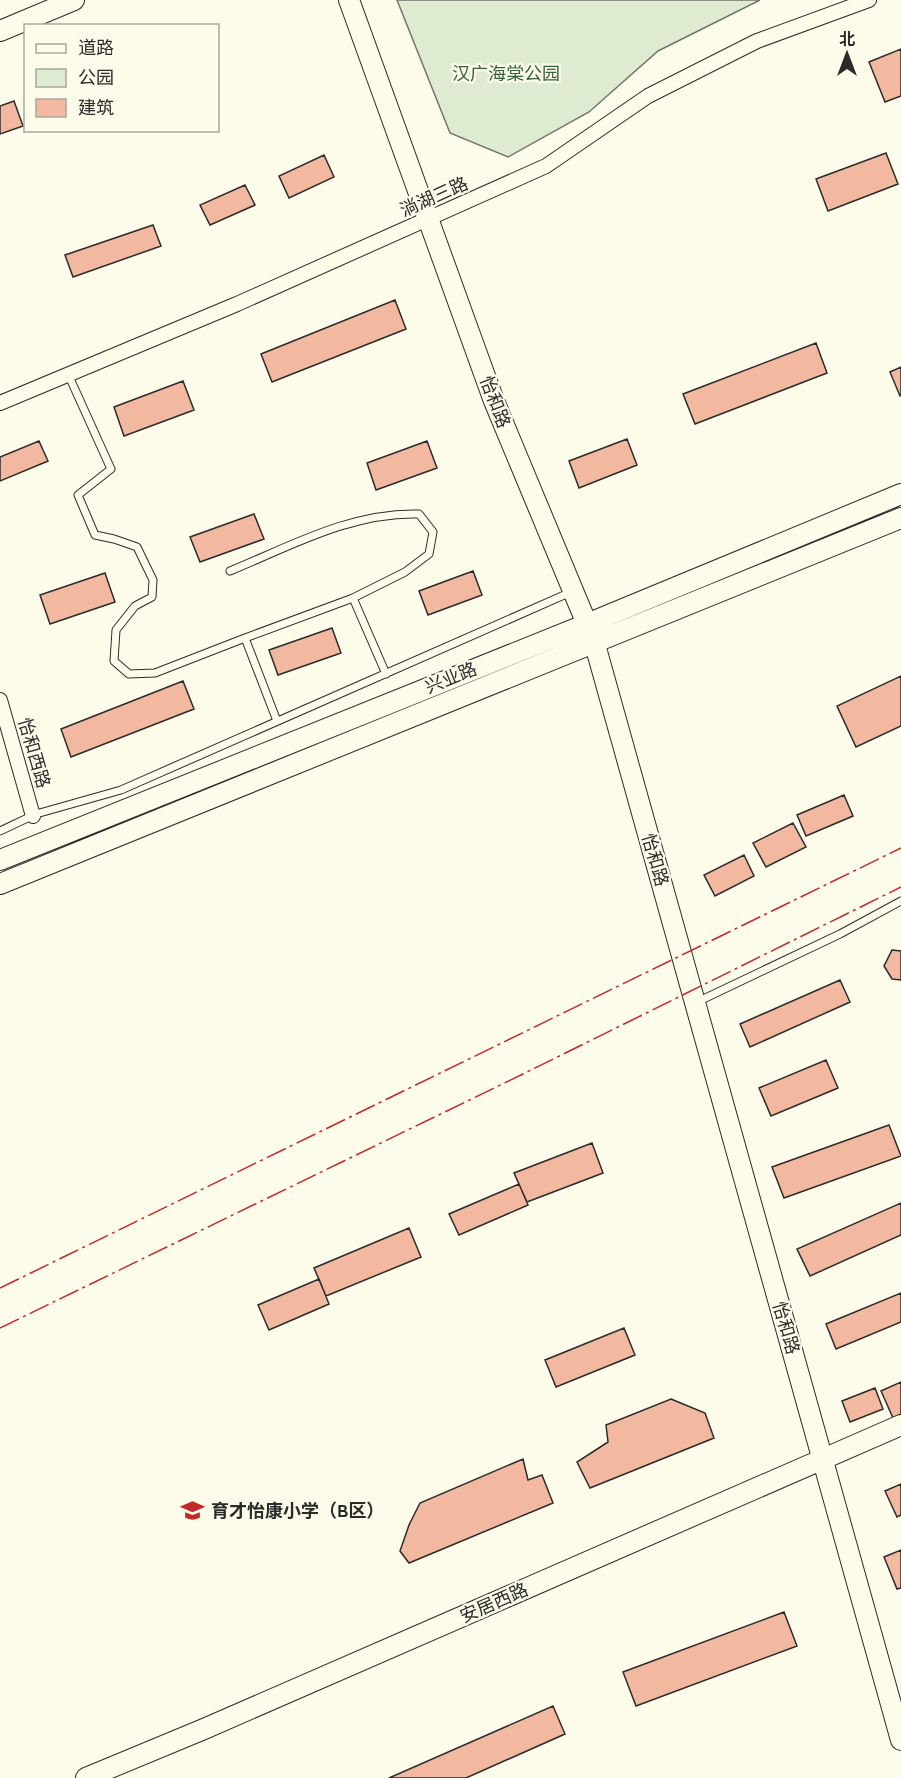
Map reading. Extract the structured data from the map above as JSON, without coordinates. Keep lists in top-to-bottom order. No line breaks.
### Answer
{"streets":{"street":["淌湖三路","怡和路","兴业路","怡和西路","安居西路"]},"crossings":[["淌湖三路","怡和路"],["怡和路","兴业路"],["怡和路","安居西路"]],"parks":["汉广海棠公园"],"places":{"school or university":["育才怡康小学（B区）"]},"legend":["道路","公园","建筑"],"north":"top"}
